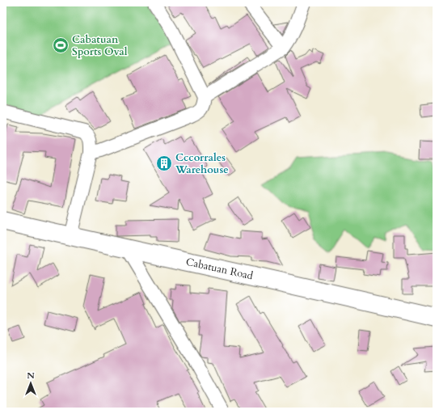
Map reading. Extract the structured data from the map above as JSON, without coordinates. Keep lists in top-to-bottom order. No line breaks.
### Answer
{"streets":{"highway":["Cabatuan Road"]},"places":{"sports":["Cabatuan Sports Oval"],"building":["Cccorrales Warehouse"]},"north":"top"}
